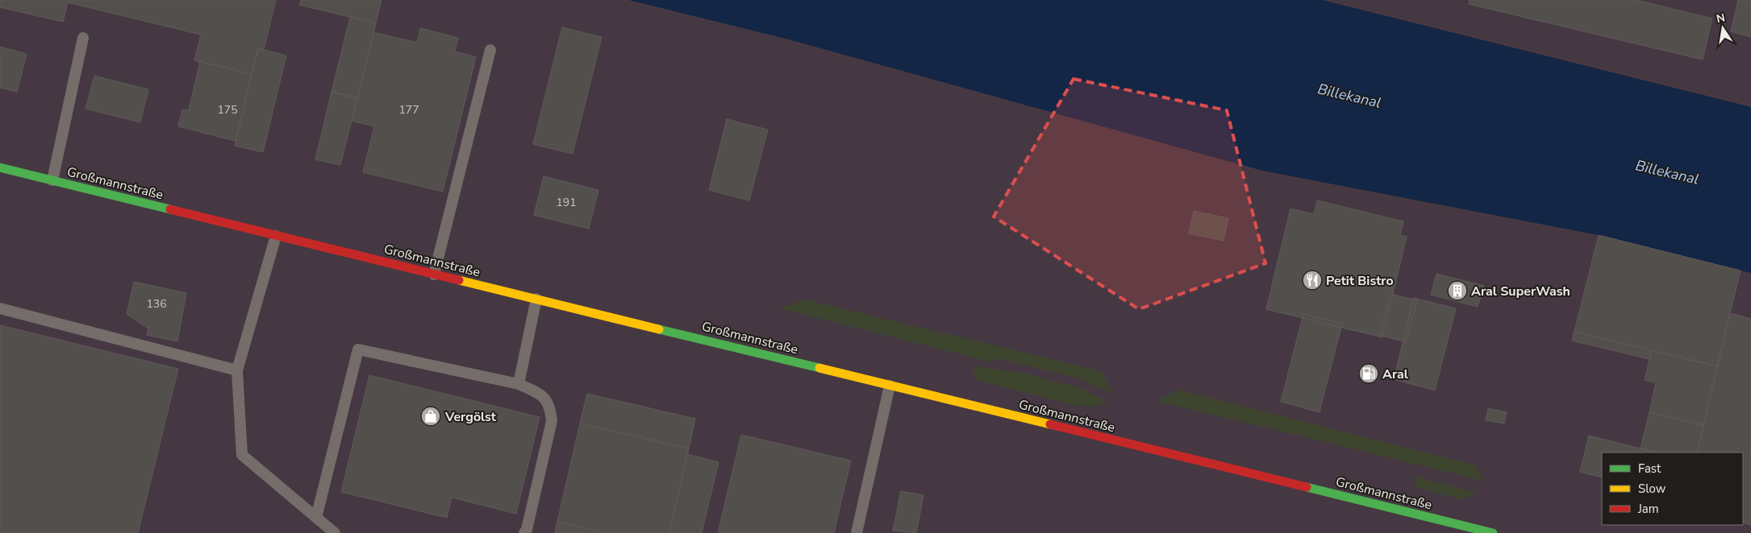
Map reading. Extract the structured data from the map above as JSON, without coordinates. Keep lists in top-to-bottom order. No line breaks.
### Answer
{"streets":{"main road":["Großmannstraße"]},"water":["Billekanal"],"places":{"restaurant":["Petit Bistro"],"building":["Aral SuperWash"],"fuel station":["Aral"],"shop":["Vergölst"]},"house_numbers":["175","177","191","136"],"legend":["Fast","Slow","Jam"],"north":"top"}
